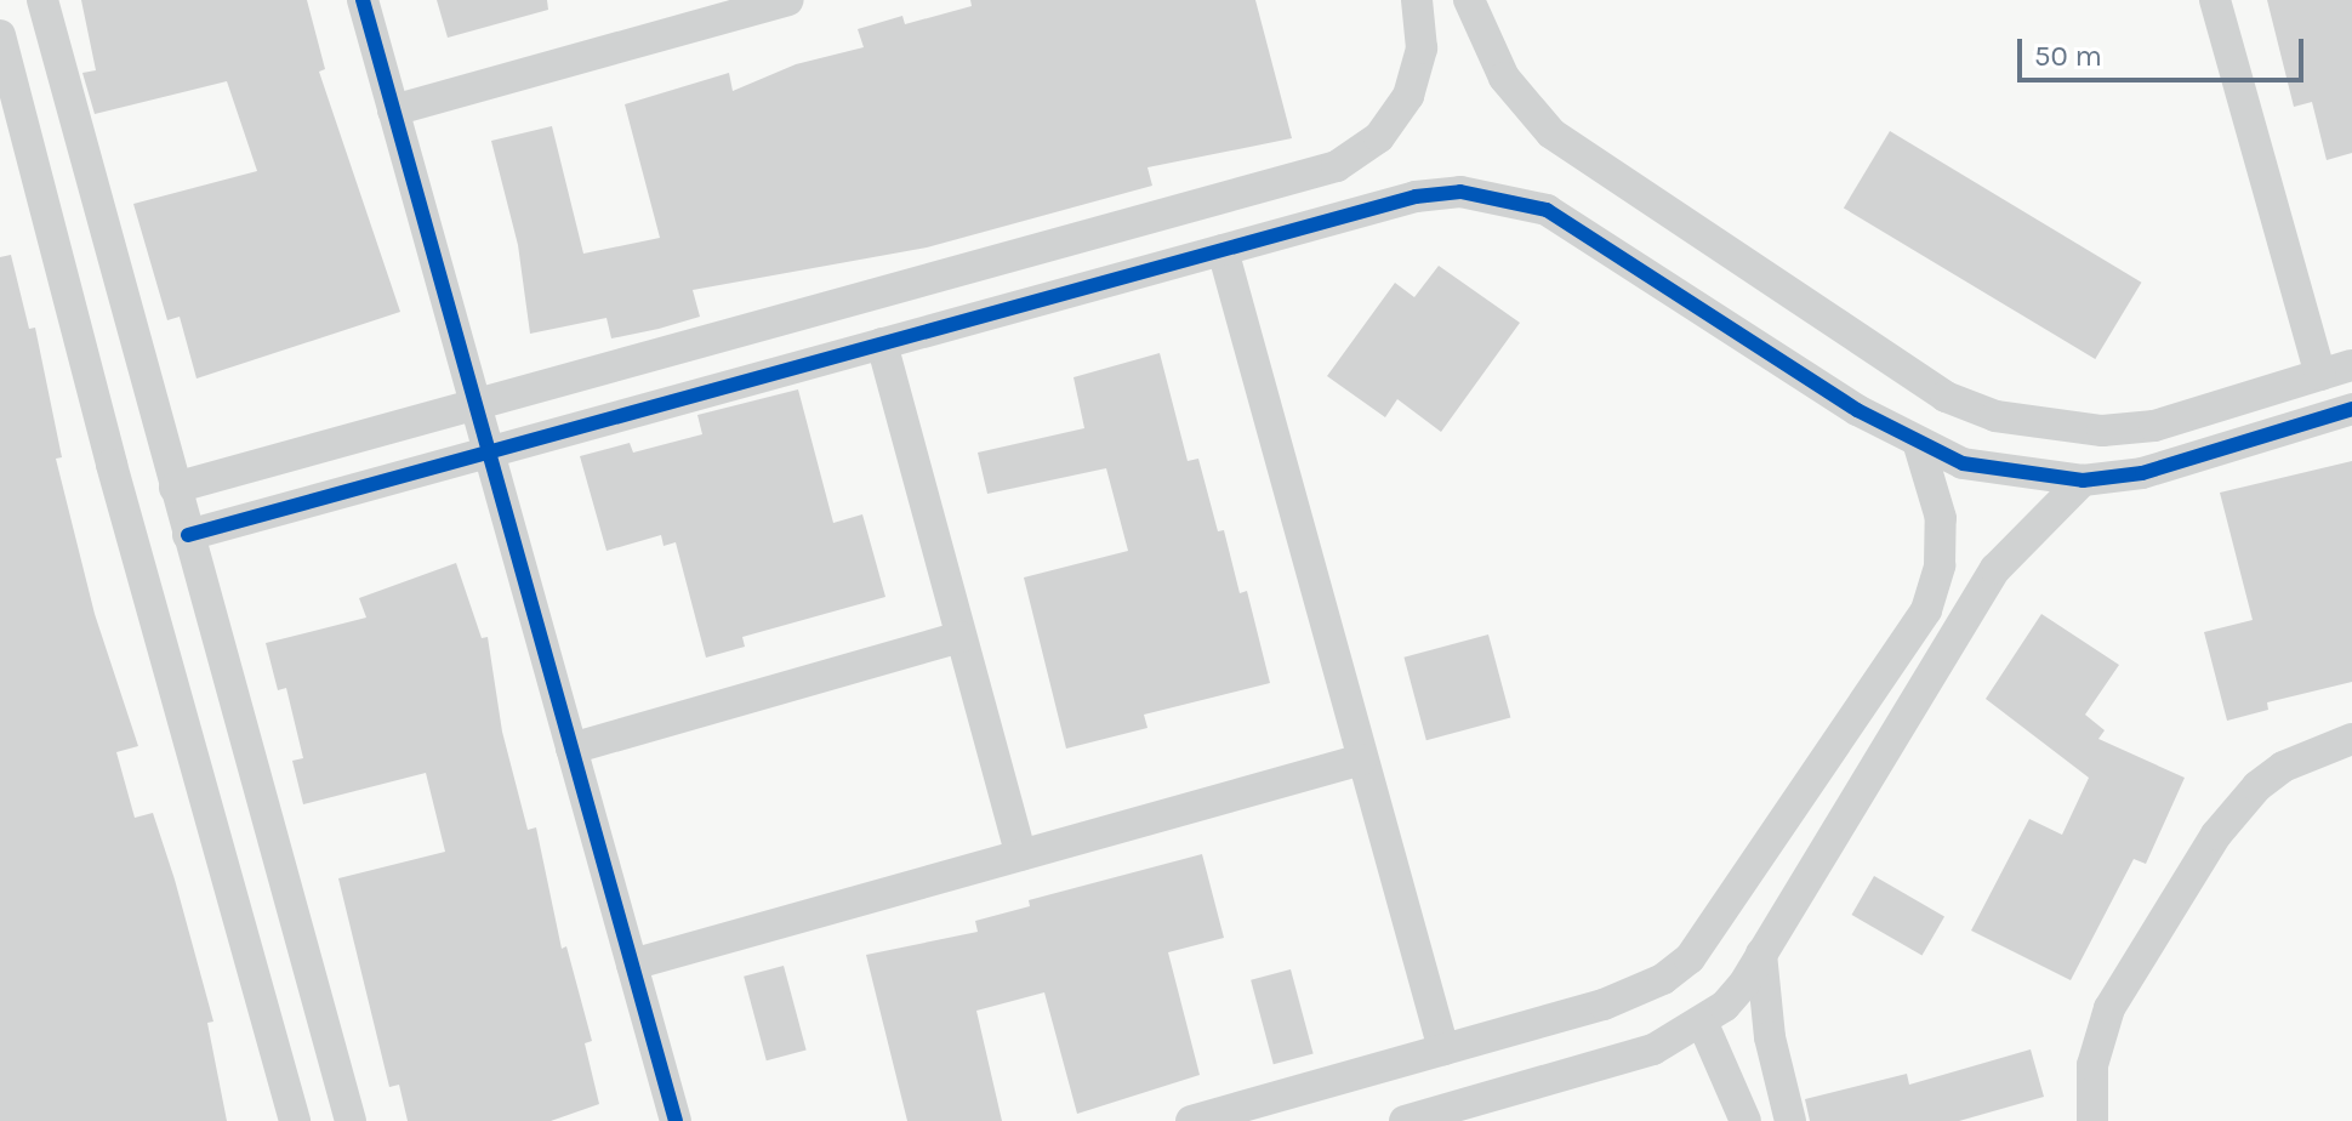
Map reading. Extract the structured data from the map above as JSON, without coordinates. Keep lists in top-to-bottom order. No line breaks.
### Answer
{"scale_bar":"50 m"}
